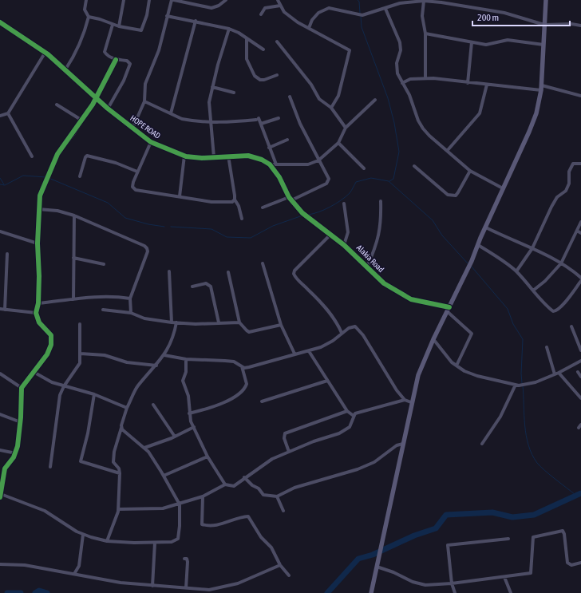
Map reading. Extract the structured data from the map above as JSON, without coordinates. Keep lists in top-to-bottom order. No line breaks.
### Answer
{"streets":{"street":["HOPE ROAD","Alakia Road"]},"crossings":[["HOPE ROAD","Alakia Road"]],"scale_bar":"200 m"}
